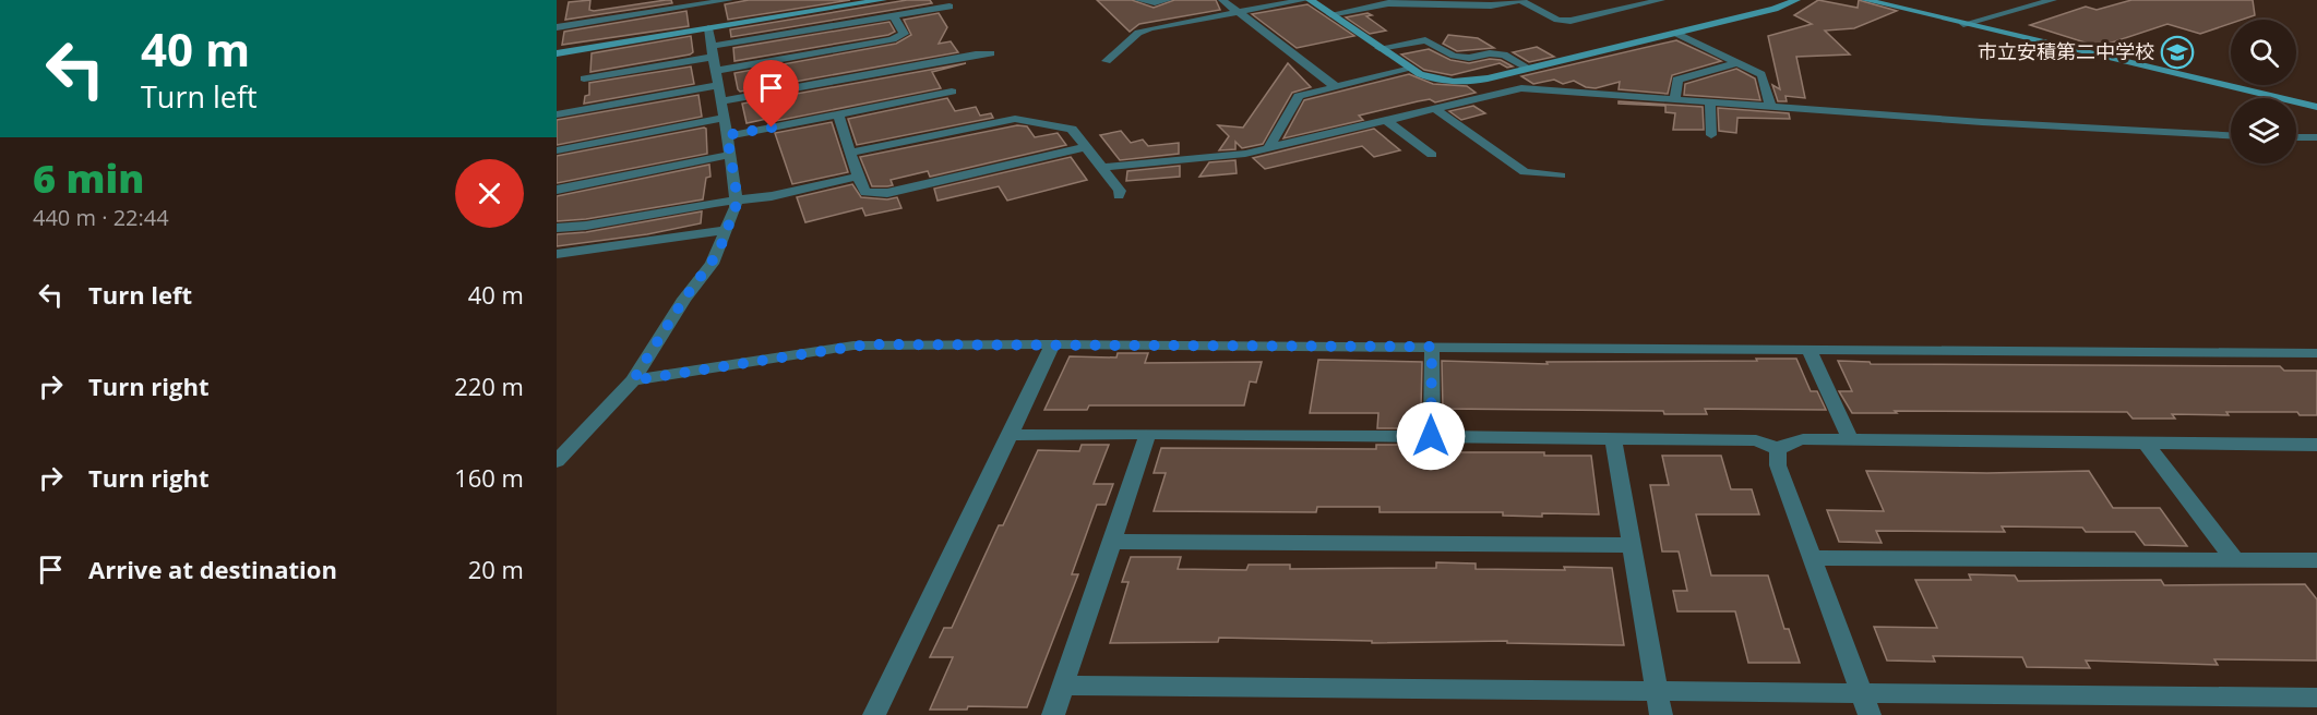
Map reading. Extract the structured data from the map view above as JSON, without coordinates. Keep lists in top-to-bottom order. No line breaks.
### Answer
{"places":{"school or university":["市立安積第二中学校"]},"page":{"turn":["40 m","Turn left"],"heading":["6 min","440 m · 22:44"],"list":[{"name":"Turn left","value":"40 m"},{"name":"Turn right","value":"220 m"},{"name":"Turn right","value":"160 m"},{"name":"Arrive at destination","value":"20 m"}]}}
